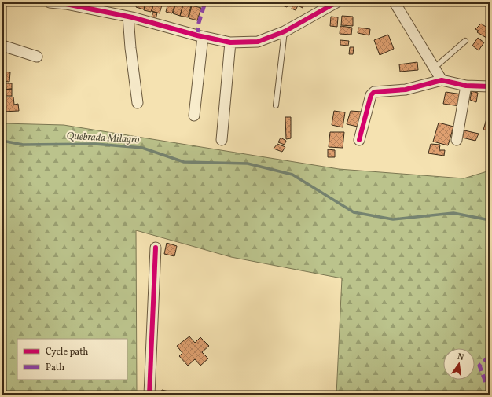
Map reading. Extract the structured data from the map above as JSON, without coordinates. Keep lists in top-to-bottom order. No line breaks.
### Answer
{"water":["Quebrada Milagro"],"legend":["Cycle path","Path"],"north":"top"}
